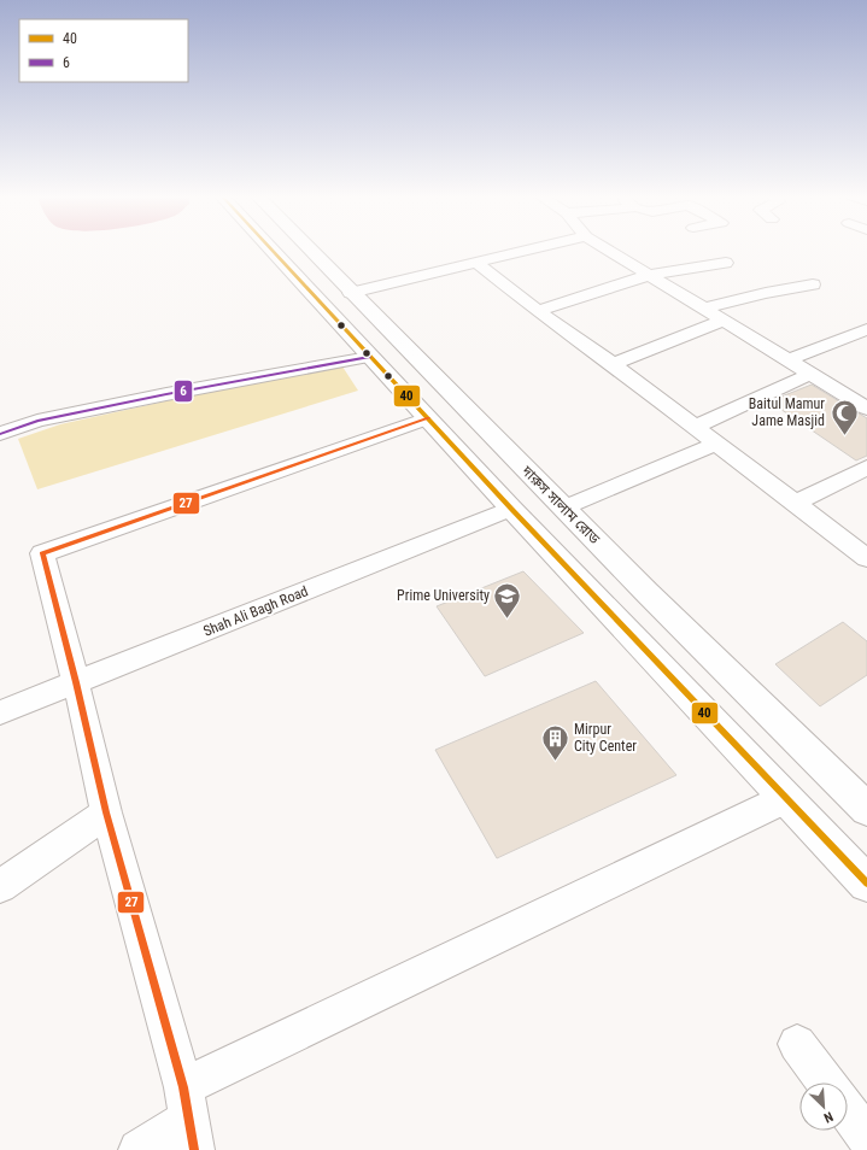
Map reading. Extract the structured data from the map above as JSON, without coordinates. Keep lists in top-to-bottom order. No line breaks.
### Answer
{"streets":{"main road":["দারুস সালাম রোড"],"street":["Shah Ali Bagh Road"]},"places":{"mosque":["Baitul Mamur Jame Masjid"],"school or university":["Prime University"],"building":["Mirpur City Center"]},"lines":["transit line 40","transit line 6","transit line 27"],"legend":["40","6"],"north":"bottom right"}
